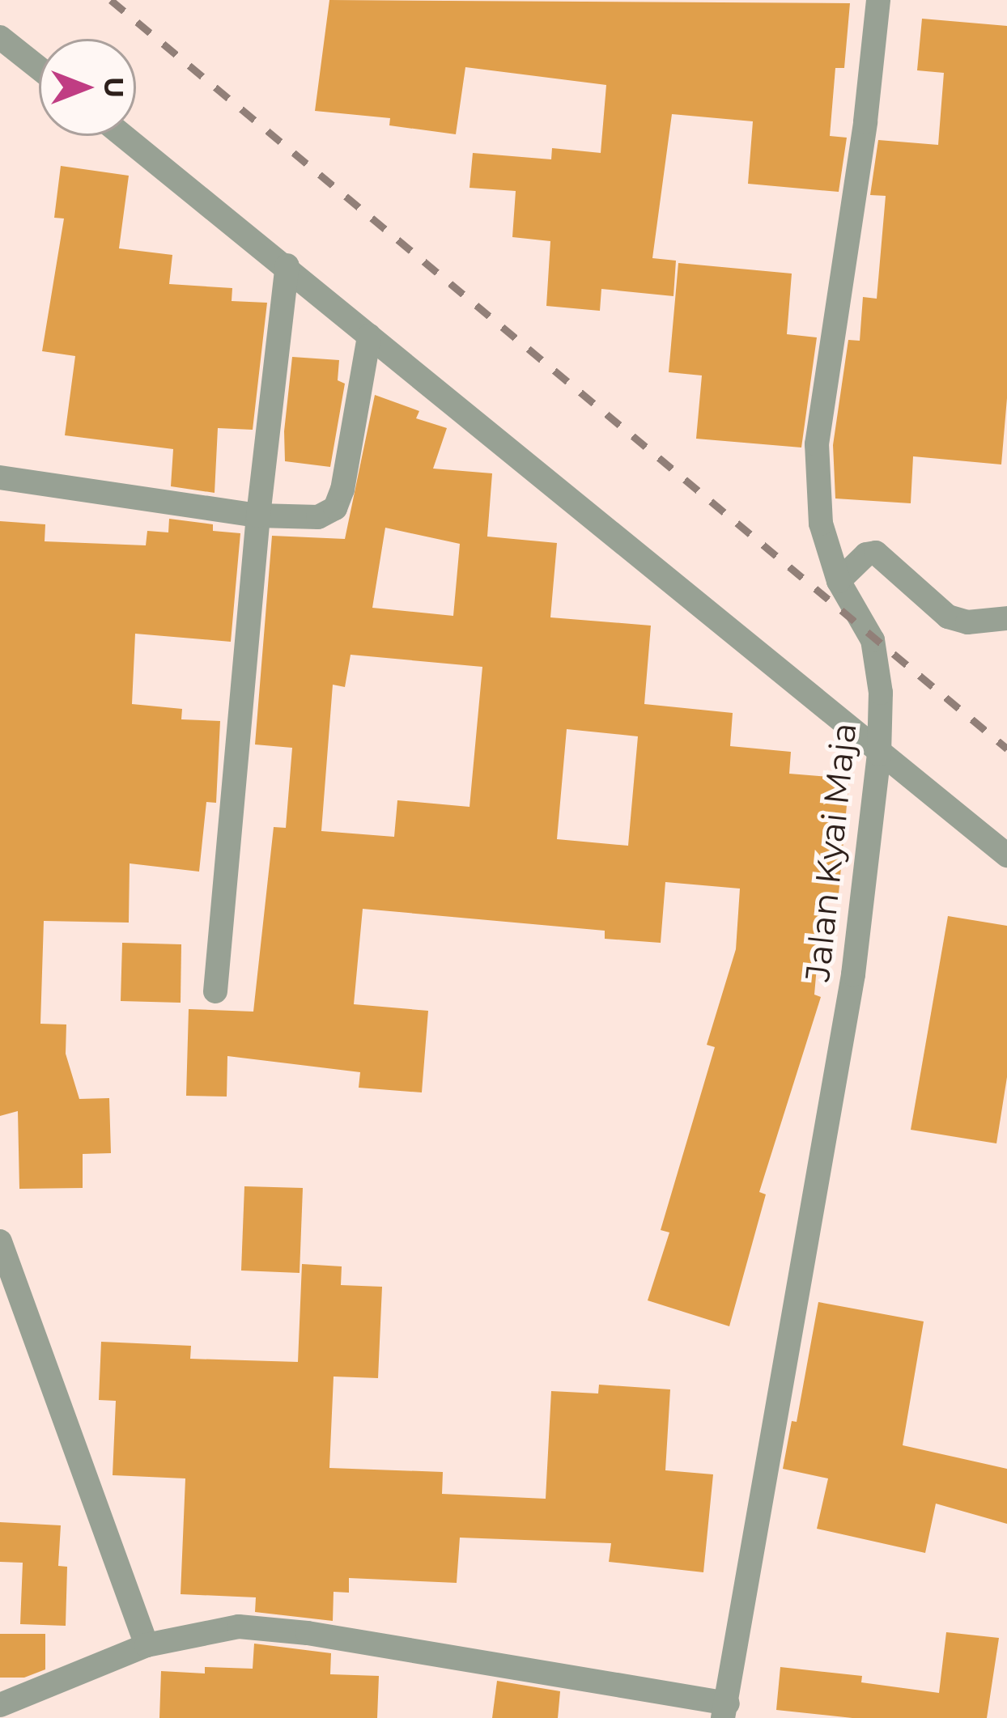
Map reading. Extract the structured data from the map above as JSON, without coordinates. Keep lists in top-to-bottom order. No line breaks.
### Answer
{"streets":{"street":["Jalan Kyai Maja"]},"north":"right"}
